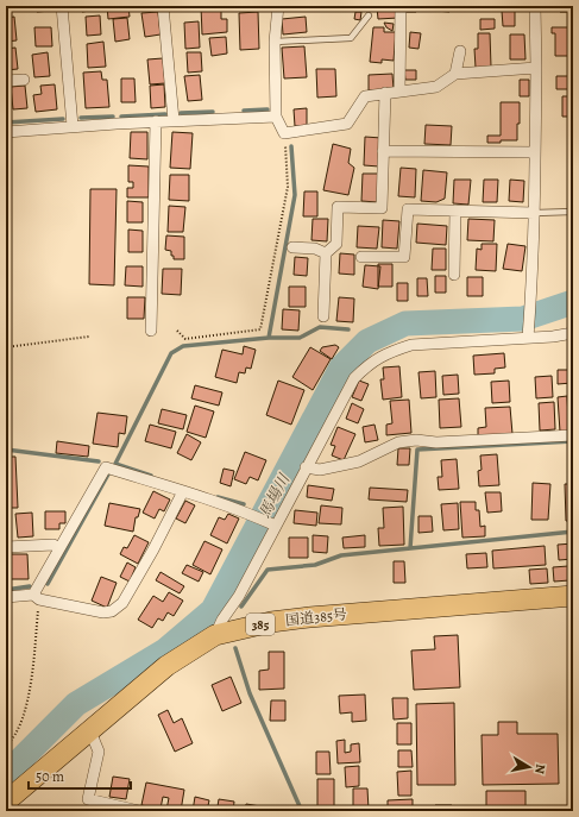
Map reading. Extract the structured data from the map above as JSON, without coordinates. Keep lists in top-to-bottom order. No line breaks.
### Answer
{"streets":{"highway":["国道385号","385"]},"water":["馬場川"],"scale_bar":"50 m","north":"right"}
